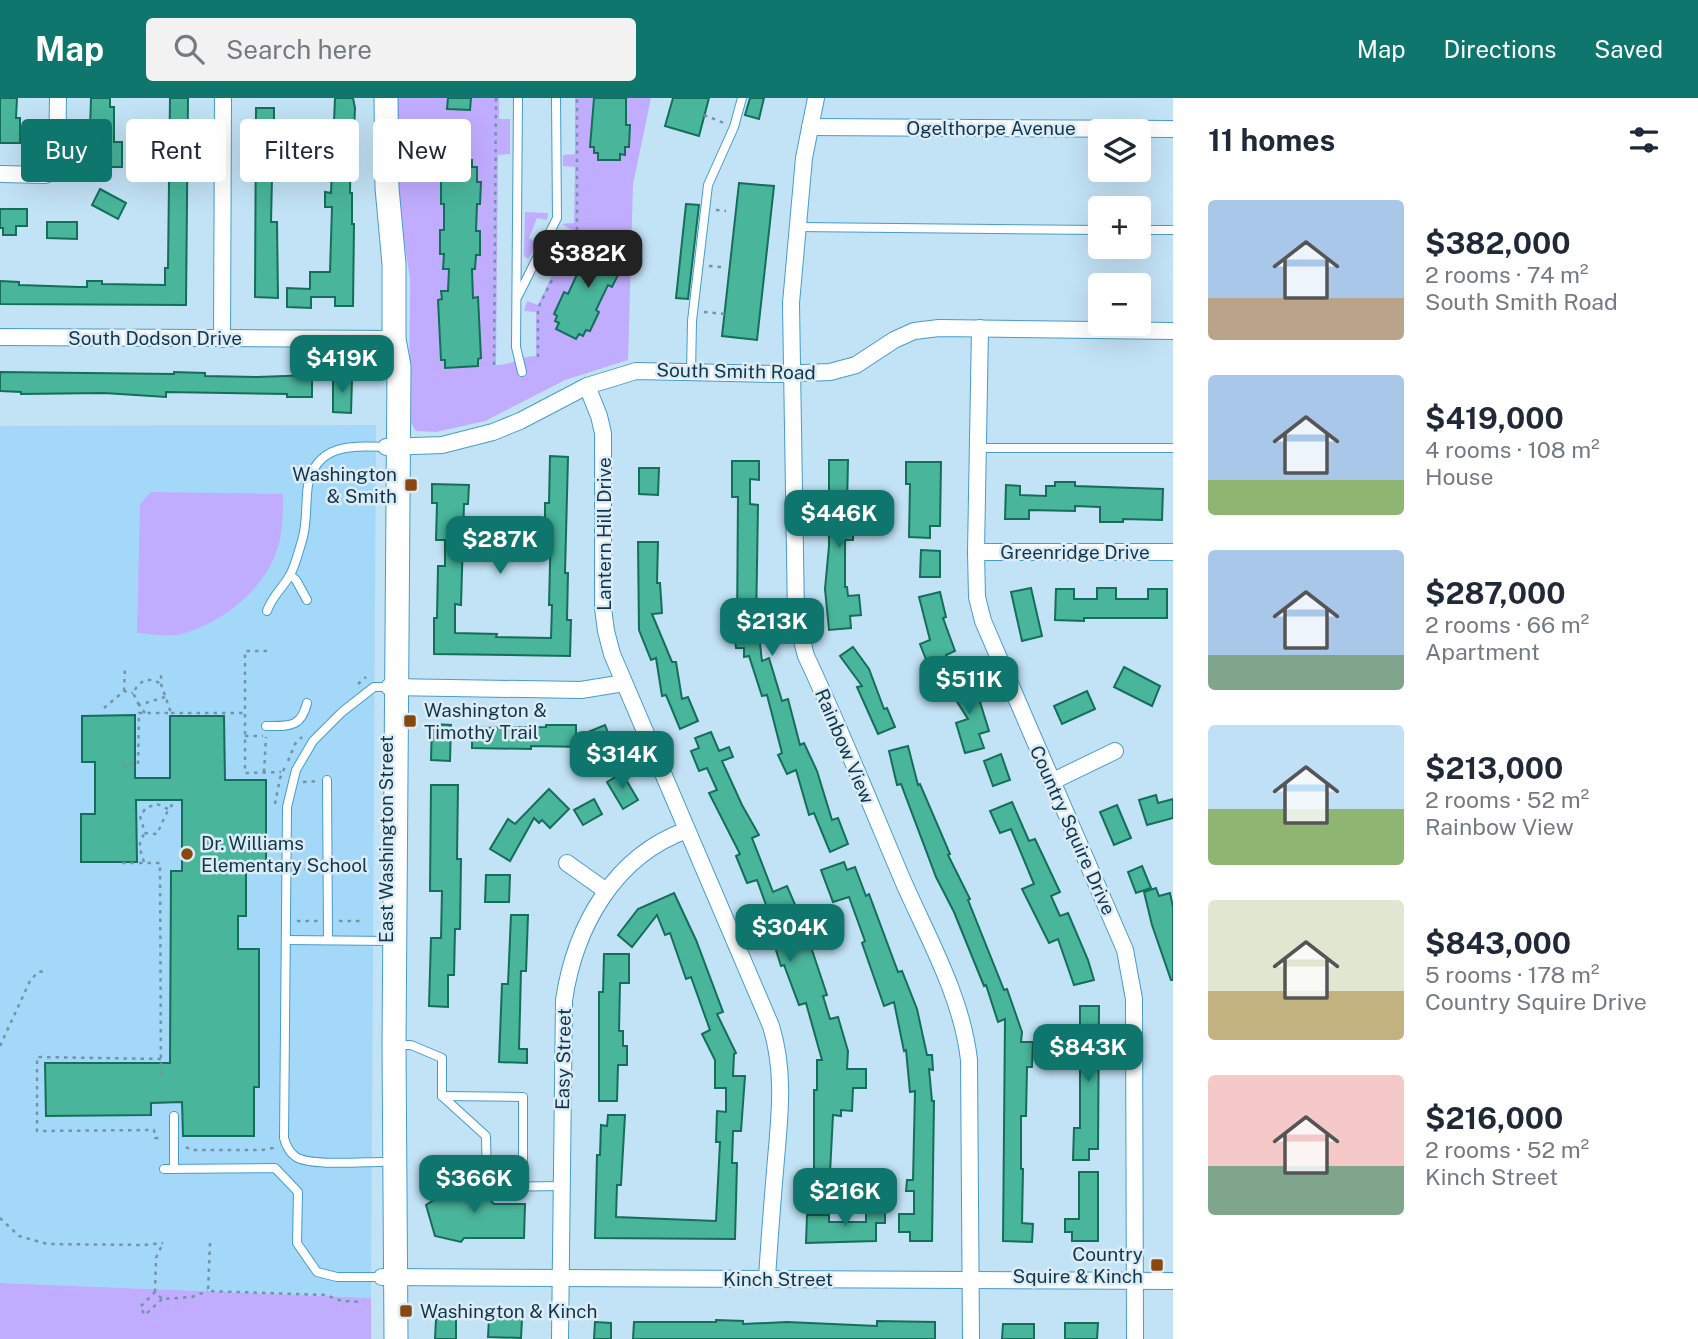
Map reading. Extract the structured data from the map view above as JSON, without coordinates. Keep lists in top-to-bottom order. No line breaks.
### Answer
{"streets":{"main road":["East Washington Street"],"street":["Ogelthorpe Avenue","South Dodson Drive","South Smith Road","Lantern Hill Drive","Greenridge Drive","Rainbow View","Country Squire Drive","Easy Street","Kinch Street"]},"crossings":[["Ogelthorpe Avenue","Rainbow View"],["South Dodson Drive","East Washington Street"],["South Smith Road","Lantern Hill Drive"],["South Smith Road","Rainbow View"],["South Smith Road","Country Squire Drive"],["South Smith Road","East Washington Street"],["Lantern Hill Drive","Easy Street"],["Lantern Hill Drive","Kinch Street"],["Greenridge Drive","Country Squire Drive"],["Rainbow View","Kinch Street"],["Country Squire Drive","Kinch Street"],["East Washington Street","Kinch Street"],["Easy Street","Kinch Street"]],"places":{"transit":["Washington & Smith","Washington & Timothy Trail","Country Squire & Kinch","Washington & Kinch"],"other":["Dr. Williams Elementary School"]},"page":{"header":"Map","search":"Search here","nav":["Map","Directions","Saved"],"heading":"11 homes","map_buttons":["+","−"],"chip":["Buy","Rent","Filters","New"],"list":[{"name":"$382,000","note":"2 rooms · 74 m² · South Smith Road"},{"name":"$419,000","note":"4 rooms · 108 m² · House"},{"name":"$287,000","note":"2 rooms · 66 m² · Apartment"},{"name":"$213,000","note":"2 rooms · 52 m² · Rainbow View"},{"name":"$843,000","note":"5 rooms · 178 m² · Country Squire Drive"},{"name":"$216,000","note":"2 rooms · 52 m² · Kinch Street"}],"price":["$382K","$419K","$446K","$287K","$213K","$511K","$314K","$304K","$843K","$366K","$216K"]}}
